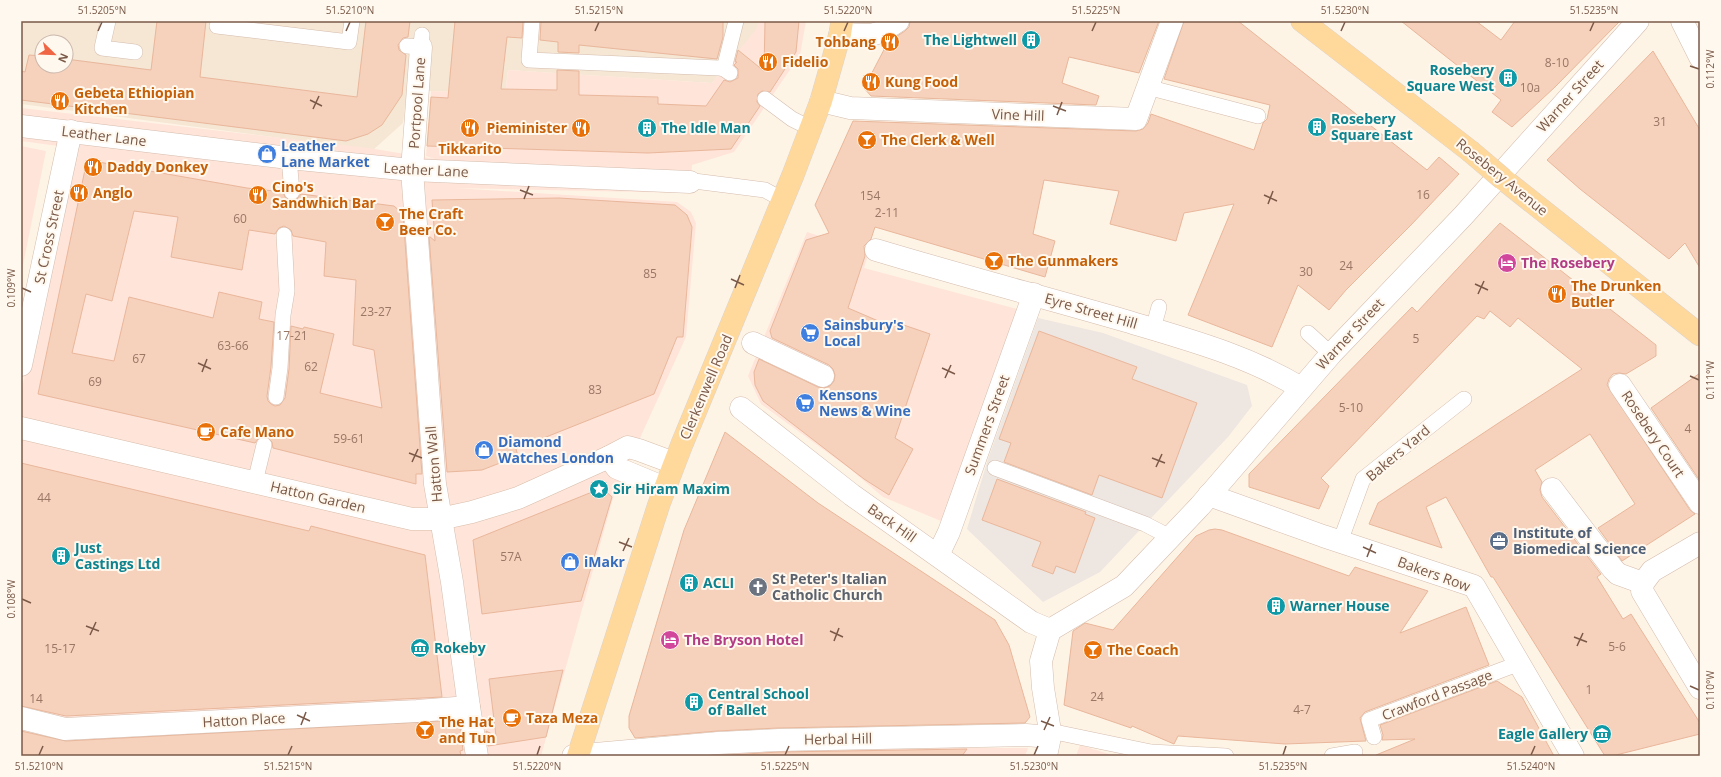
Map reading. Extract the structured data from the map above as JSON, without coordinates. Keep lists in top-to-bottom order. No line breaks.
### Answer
{"streets":{"main road":["Rosebery Avenue","Clerkenwell Road"],"street":["Warner Street","Portpool Lane","Vine Hill","Leather Lane","St Cross Street","Eyre Street Hill","Summers Street","Rosebery Court","Hatton Wall","Hatton Garden","Back Hill","Bakers Row","Hatton Place","Herbal Hill"],"lane":["Bakers Yard","Crawford Passage"]},"crossings":[["Warner Street","Eyre Street Hill"],["Warner Street","Back Hill"],["Warner Street","Bakers Row"],["Portpool Lane","Leather Lane"],["Portpool Lane","Hatton Wall"],["Vine Hill","Clerkenwell Road"],["Leather Lane","St Cross Street"],["Leather Lane","Clerkenwell Road"],["Leather Lane","Hatton Wall"],["Eyre Street Hill","Summers Street"],["Clerkenwell Road","Hatton Garden"],["Clerkenwell Road","Herbal Hill"],["Summers Street","Back Hill"],["Bakers Yard","Bakers Row"],["Hatton Wall","Hatton Garden"],["Hatton Wall","Hatton Place"],["Bakers Row","Crawford Passage"]],"places":{"building":["The Lightwell","Rosebery Square West","Rosebery Square East","The Idle Man","Just Castings Ltd","ACLI","Warner House","Central School of Ballet"],"restaurant":["Tohbang","Fidelio","Kung Food","Gebeta Ethiopian Kitchen","Tikkarito","Pieminister","Daddy Donkey","Anglo","Cino's Sandwhich Bar","The Drunken Butler"],"bar":["The Clerk & Well","The Craft Beer Co.","The Gunmakers","The Coach","The Hat and Tun"],"shop":["Leather Lane Market","Diamond Watches London","iMakr"],"hotel":["The Rosebery","The Bryson Hotel"],"supermarket":["Sainsbury's Local","Kensons News & Wine"],"cafe":["Cafe Mano","Taza Meza"],"place":["Sir Hiram Maxim"],"office":["Institute of Biomedical Science"],"church":["St Peter's Italian Catholic Church"],"museum":["Rokeby","Eagle Gallery"]},"house_numbers":["8-10","10a","31","16","154","2-11","60","24","30","85","23-27","17-21","5","63-66","67","62","69","83","5-10","4","59-61","44","57A","5-6","15-17","1","24","14","4-7"],"north":"bottom right","coordinates":["51.5205°N","51.5210°N","51.5215°N","51.5220°N","51.5225°N","51.5230°N","51.5235°N","0.112°W","0.109°W","0.111°W","0.108°W","0.110°W","51.5240°N"]}
